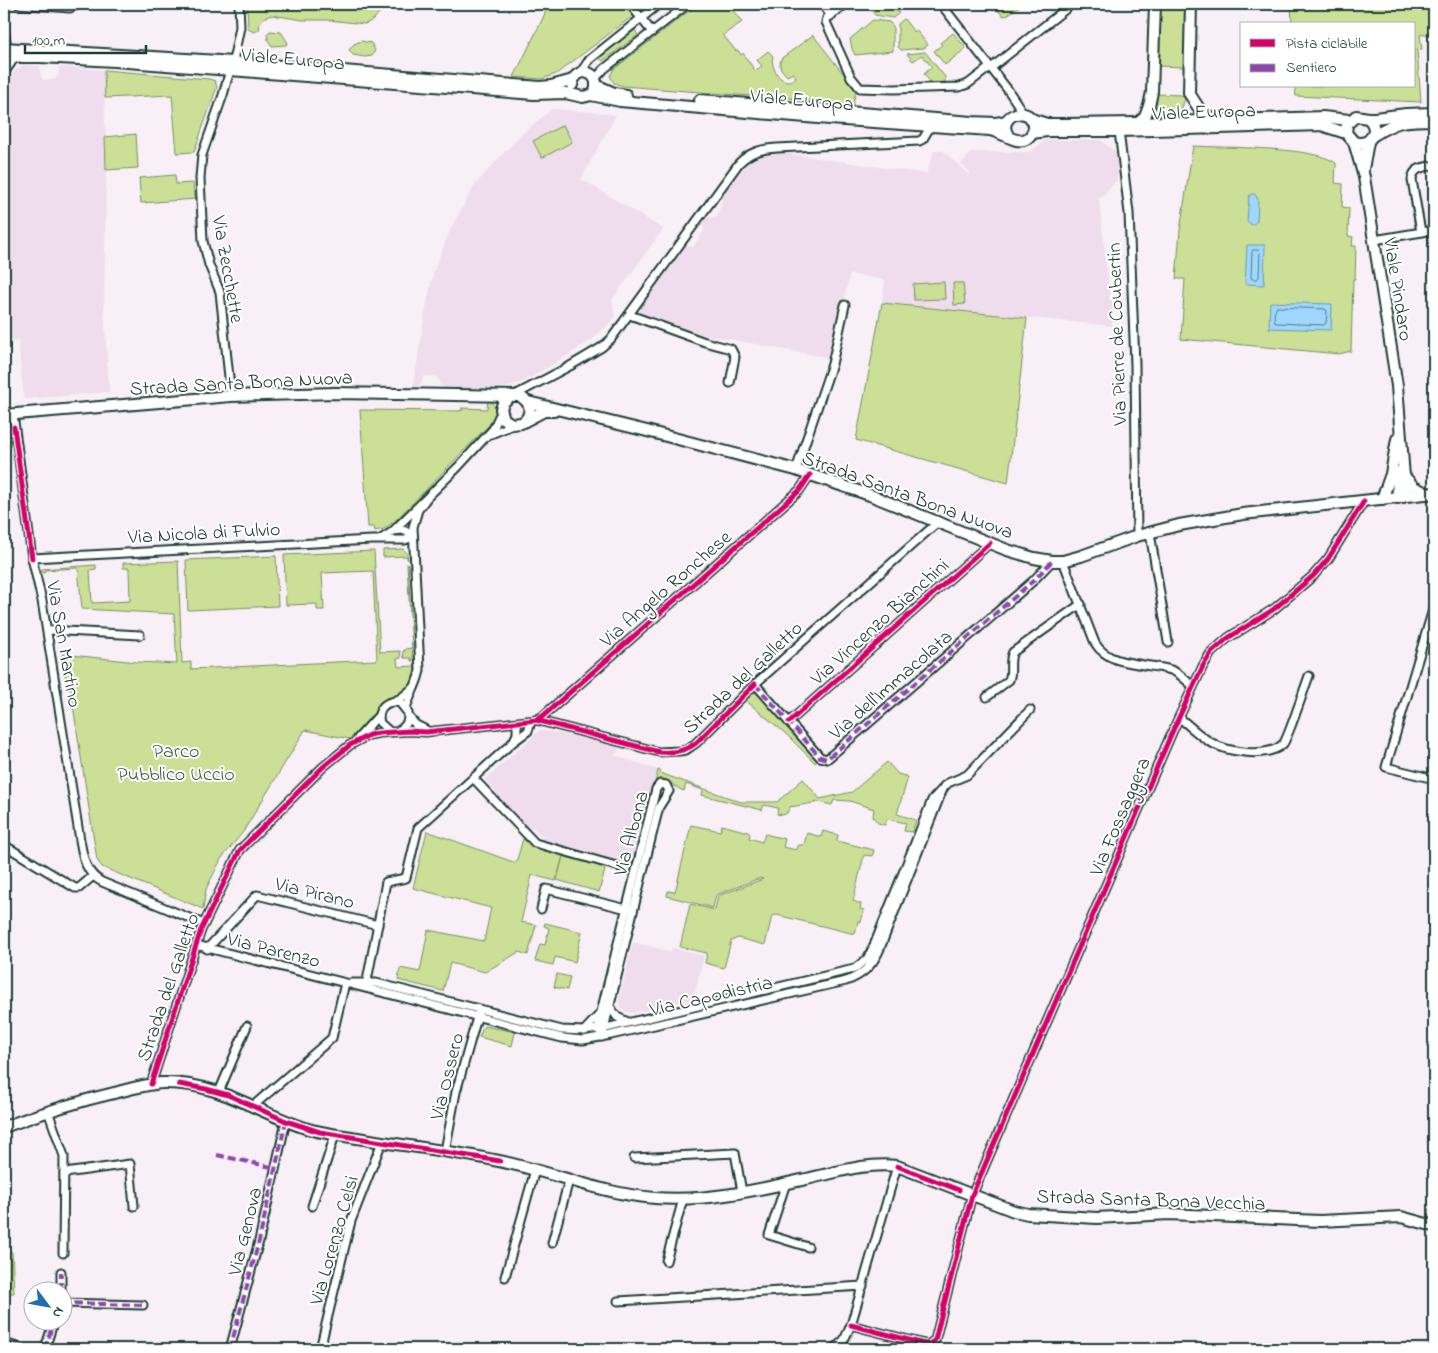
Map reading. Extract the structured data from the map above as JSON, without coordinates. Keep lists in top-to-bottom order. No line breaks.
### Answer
{"streets":{"street":["Viale Europa","Via Zecchette","Viale Pindaro","Via Pierre de Coubertin","Strada Santa Bona Nuova","Via Nicola di Fulvio","Via Angelo Ronchese","Via Vincenzo Bianchini","Via San Martino","Strada del Galletto","Via dell'Immacolata","Via Fossaggera","Via Albona","Via Pirano","Via Parenzo","Via Capodistria","Via Ossero","Strada Santa Bona Vecchia","Via Genova","Via Lorenzo Celsi"]},"crossings":[["Viale Europa","Via Zecchette"],["Viale Europa","Viale Pindaro"],["Viale Europa","Via Pierre de Coubertin"],["Via Zecchette","Strada Santa Bona Nuova"],["Viale Pindaro","Strada Santa Bona Nuova"],["Via Pierre de Coubertin","Strada Santa Bona Nuova"],["Strada Santa Bona Nuova","Via Angelo Ronchese"],["Strada Santa Bona Nuova","Via Vincenzo Bianchini"],["Strada Santa Bona Nuova","Via San Martino"],["Strada Santa Bona Nuova","Strada del Galletto"],["Strada Santa Bona Nuova","Via dell'Immacolata"],["Strada Santa Bona Nuova","Via Fossaggera"],["Via Nicola di Fulvio","Via San Martino"],["Via Nicola di Fulvio","Strada del Galletto"],["Via Angelo Ronchese","Strada del Galletto"],["Via Vincenzo Bianchini","Via dell'Immacolata"],["Strada del Galletto","Via dell'Immacolata"],["Strada del Galletto","Via Parenzo"],["Strada del Galletto","Strada Santa Bona Vecchia"],["Via Fossaggera","Strada Santa Bona Vecchia"],["Via Albona","Via Capodistria"],["Via Pirano","Via Parenzo"],["Via Parenzo","Via Capodistria"],["Via Capodistria","Via Ossero"],["Via Ossero","Strada Santa Bona Vecchia"],["Strada Santa Bona Vecchia","Via Genova"],["Strada Santa Bona Vecchia","Via Lorenzo Celsi"]],"parks":["Parco Pubblico Uccio"],"legend":["Pista ciclabile","Sentiero"],"scale_bar":"100 m","north":"bottom right"}
